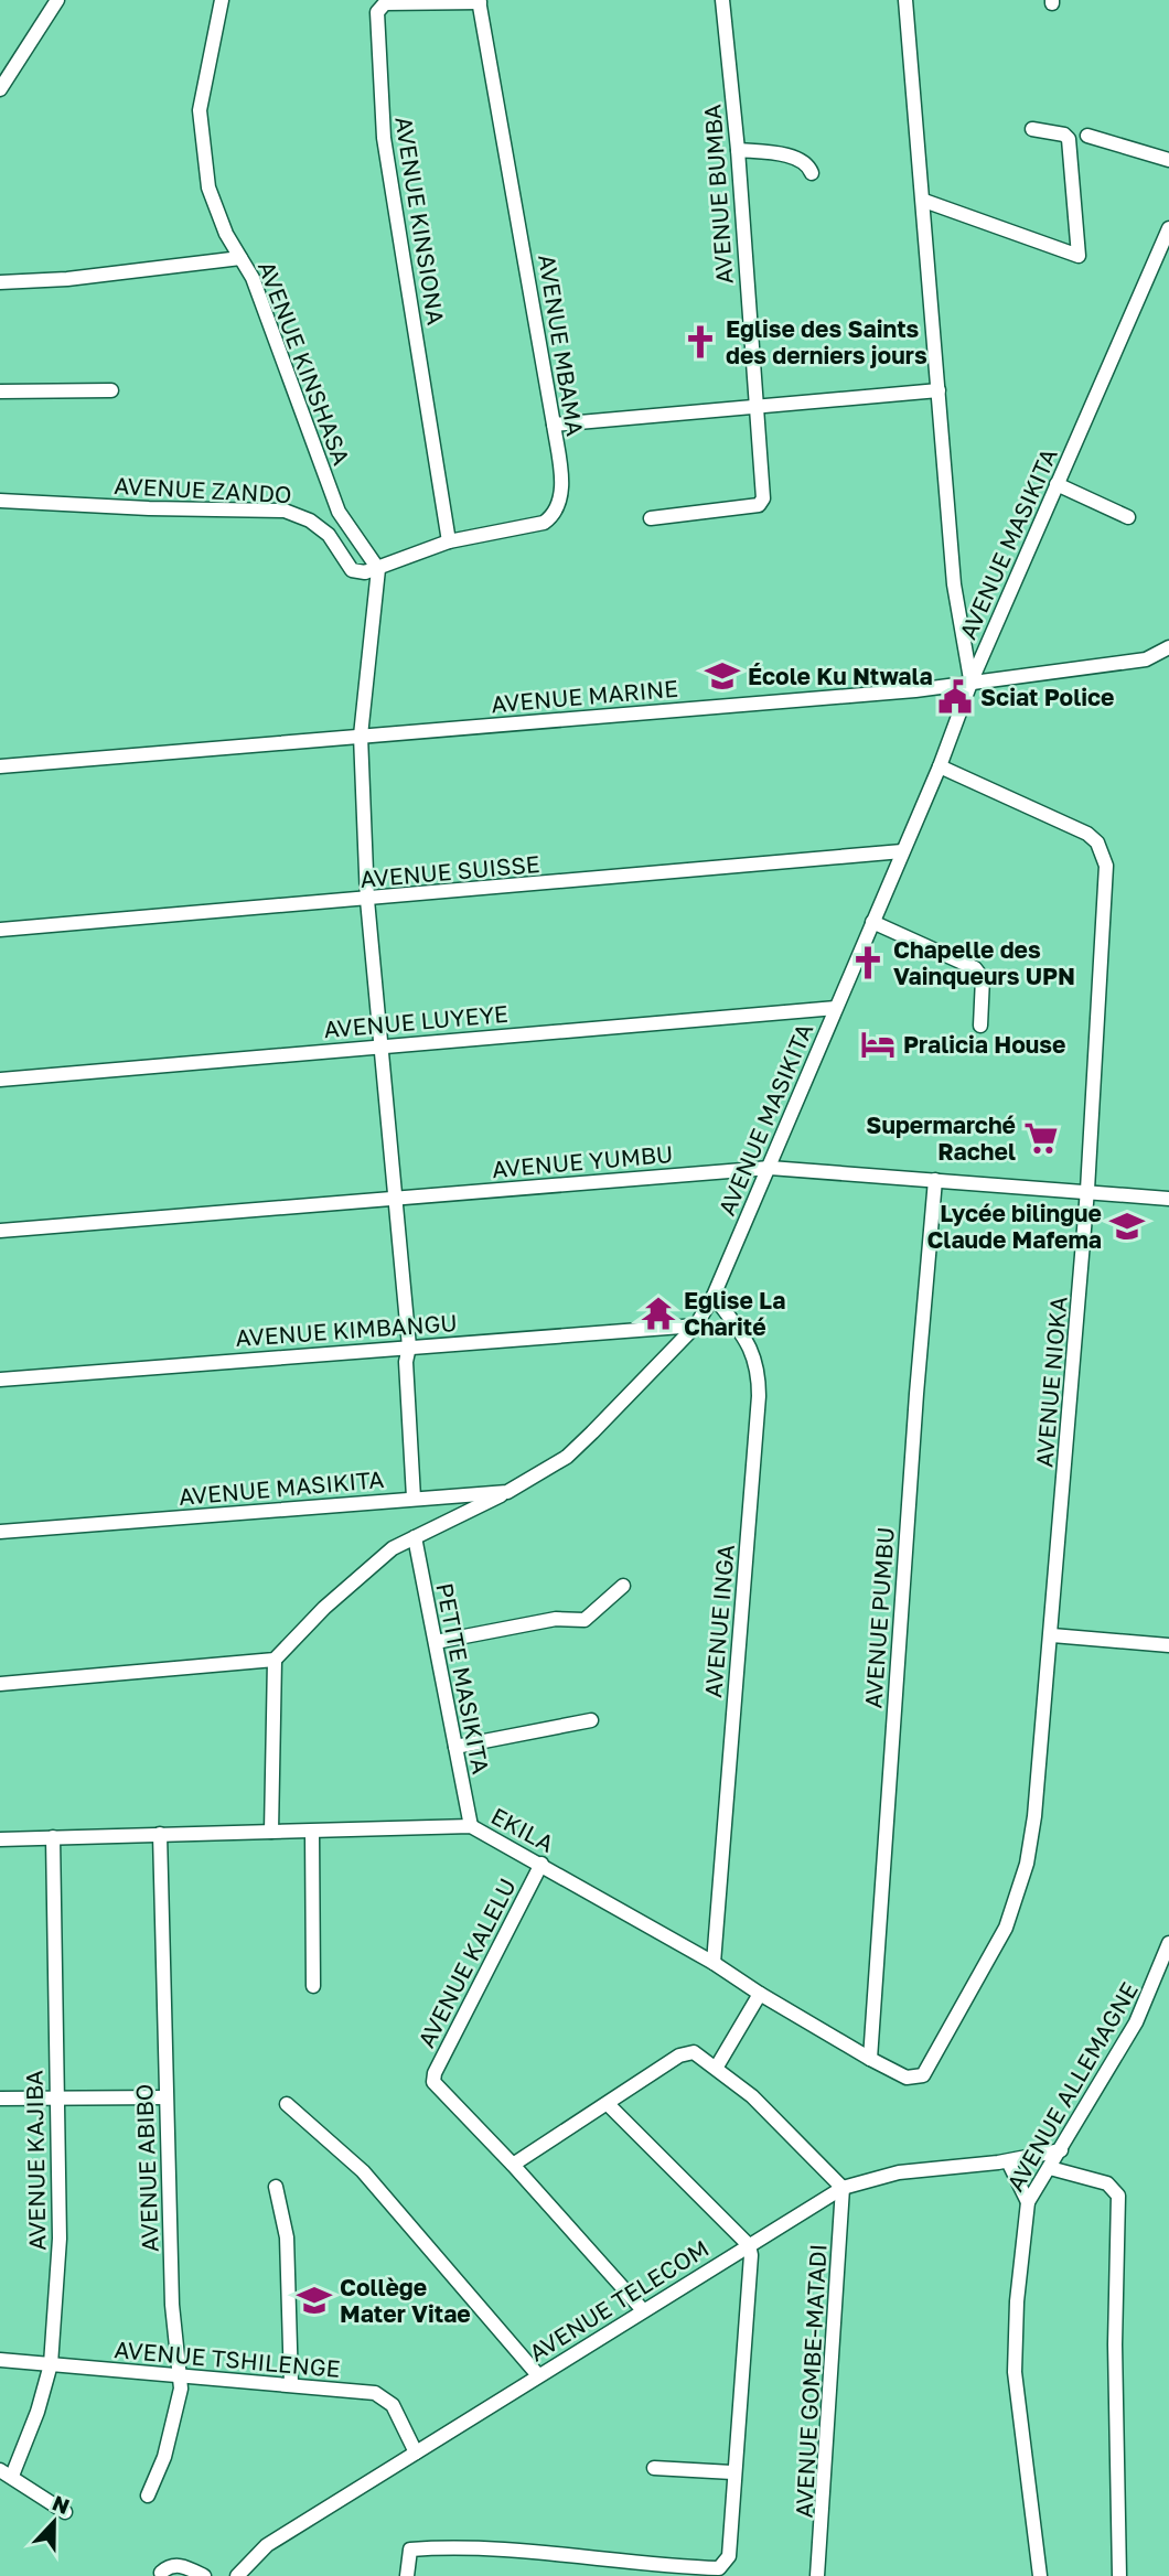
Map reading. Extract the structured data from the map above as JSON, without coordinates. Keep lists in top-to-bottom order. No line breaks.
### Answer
{"streets":{"street":["AVENUE BUMBA","AVENUE KINSIONA","AVENUE MBAMA","AVENUE KINSHASA","AVENUE ZANDO","AVENUE MASIKITA","AVENUE MARINE","AVENUE SUISSE","AVENUE LUYEYE","AVENUE YUMBU","AVENUE KIMBANGU","AVENUE NIOKA","AVENUE PUMBU","AVENUE INGA","PETITE MASIKITA","EKILA","AVENUE KALELU","AVENUE ALLEMAGNE","AVENUE KAJIBA","AVENUE ABIBO","AVENUE TELECOM","AVENUE TSHILENGE","AVENUE GOMBE-MATADI"]},"crossings":[["AVENUE KINSIONA","AVENUE MBAMA"],["AVENUE MBAMA","AVENUE KINSHASA"],["AVENUE MBAMA","AVENUE ZANDO"],["AVENUE KINSHASA","AVENUE ZANDO"],["AVENUE MASIKITA","AVENUE MARINE"],["AVENUE MASIKITA","AVENUE SUISSE"],["AVENUE MASIKITA","AVENUE LUYEYE"],["AVENUE MASIKITA","AVENUE YUMBU"],["AVENUE MASIKITA","AVENUE KIMBANGU"],["AVENUE MASIKITA","AVENUE NIOKA"],["AVENUE MASIKITA","AVENUE INGA"],["AVENUE YUMBU","AVENUE NIOKA"],["AVENUE YUMBU","AVENUE PUMBU"],["AVENUE NIOKA","EKILA"],["AVENUE PUMBU","EKILA"],["AVENUE INGA","EKILA"],["PETITE MASIKITA","EKILA"],["EKILA","AVENUE KALELU"],["EKILA","AVENUE KAJIBA"],["EKILA","AVENUE ABIBO"],["AVENUE ALLEMAGNE","AVENUE TELECOM"],["AVENUE KAJIBA","AVENUE TSHILENGE"],["AVENUE ABIBO","AVENUE TSHILENGE"],["AVENUE TELECOM","AVENUE TSHILENGE"],["AVENUE TELECOM","AVENUE GOMBE-MATADI"]],"places":{"church":["Eglise des Saints des derniers jours","Chapelle des Vainqueurs UPN"],"school or university":["École Ku Ntwala","Lycée bilingue Claude Mafema","Collège Mater Vitae"],"public building":["Sciat Police"],"hotel":["Pralicia House"],"supermarket":["Supermarché Rachel"],"temple":["Eglise La Charité"]},"north":"top"}
